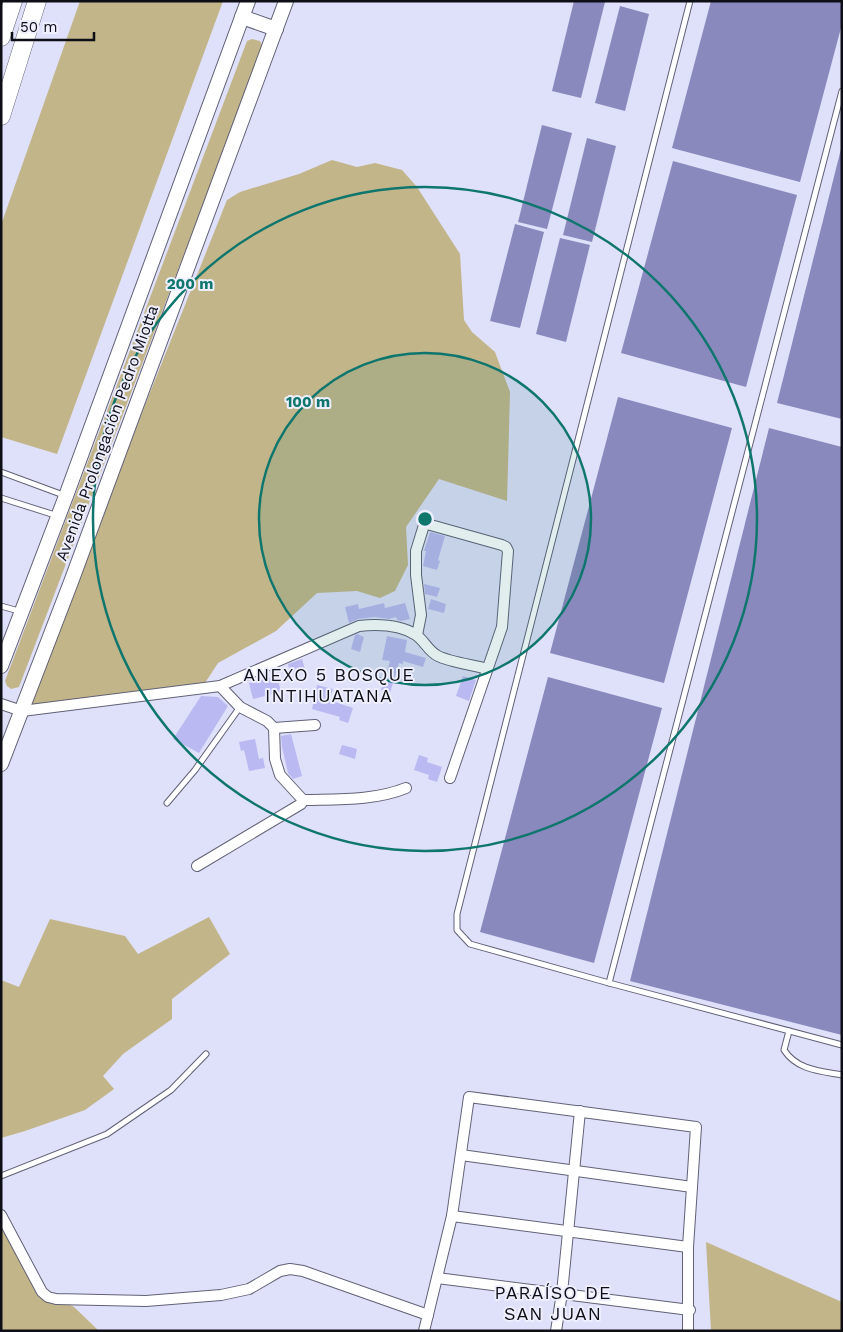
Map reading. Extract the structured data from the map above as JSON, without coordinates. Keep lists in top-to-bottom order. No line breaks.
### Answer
{"streets":{"main road":["Avenida Prolongación Pedro Miotta"]},"districts":["ANEXO 5 BOSQUE INTIHUATANA","PARAÍSO DE SAN JUAN"],"scale_bar":"50 m","rings":["200 m","100 m"]}
